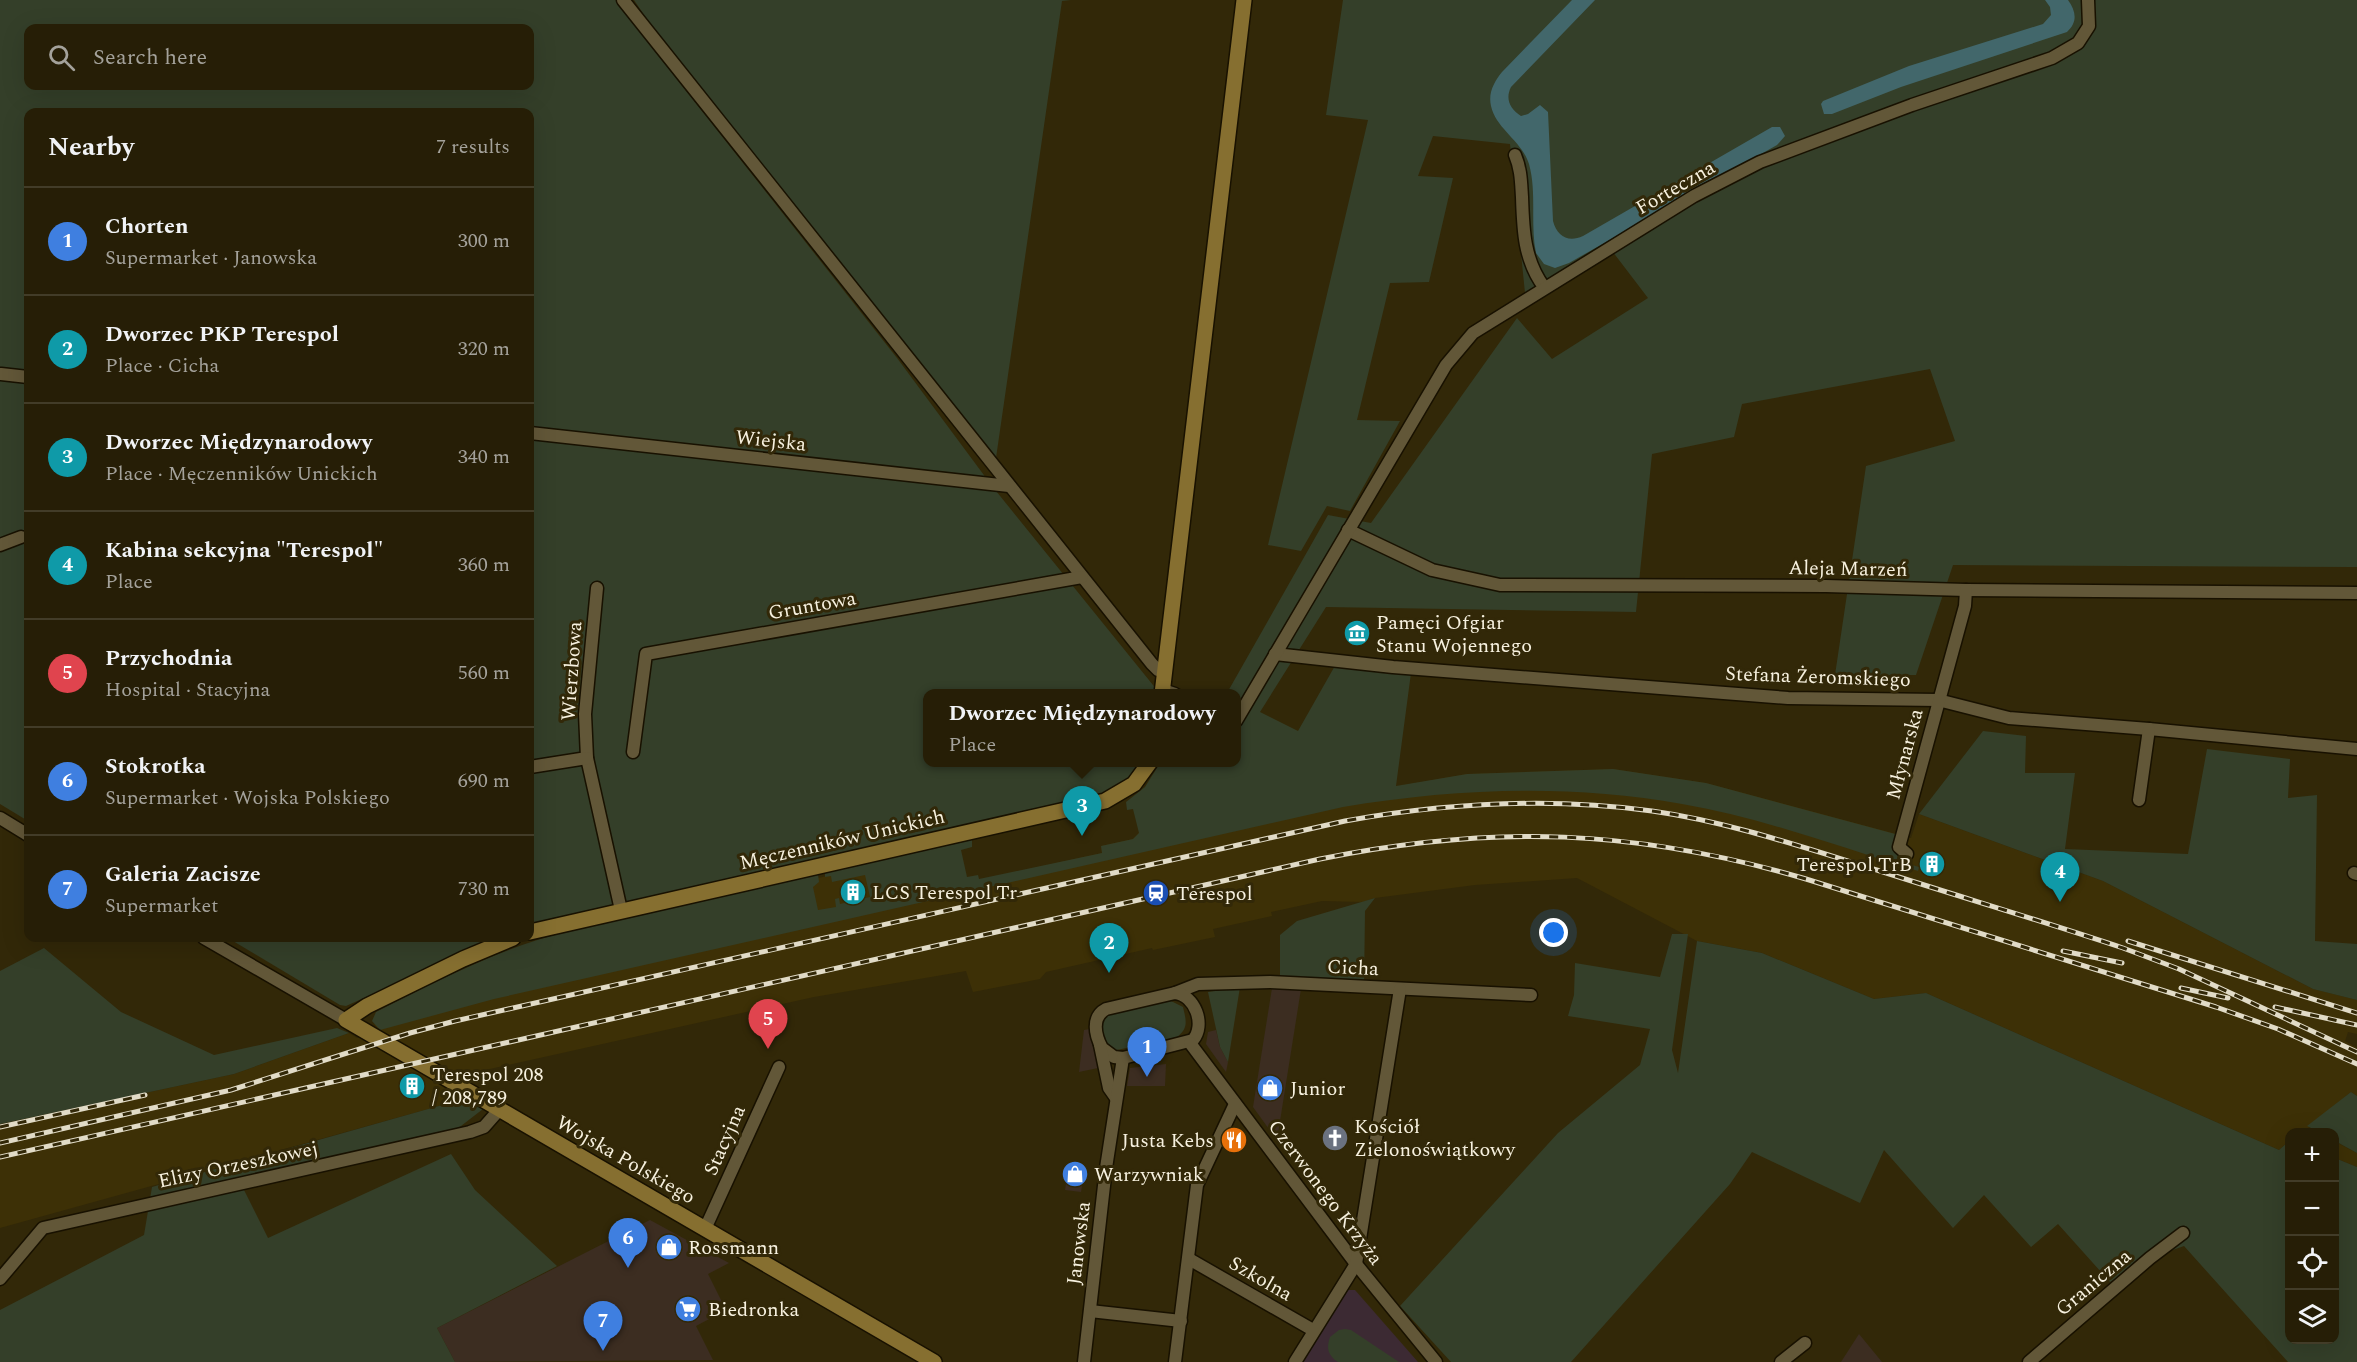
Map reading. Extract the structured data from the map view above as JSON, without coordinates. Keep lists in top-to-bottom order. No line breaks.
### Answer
{"streets":{"main road":["Męczenników Unickich","Wojska Polskiego"],"street":["Forteczna","Wiejska","Aleja Marzeń","Gruntowa","Wierzbowa","Stefana Żeromskiego","Młynarska","Cicha","Stacyjna","Elizy Orzeszkowej","Czerwonego Krzyża","Janowska","Szkolna","Graniczna"]},"crossings":[["Forteczna","Aleja Marzeń"],["Forteczna","Stefana Żeromskiego"],["Aleja Marzeń","Młynarska"],["Wierzbowa","Męczenników Unickich"],["Stefana Żeromskiego","Młynarska"],["Cicha","Janowska"],["Stacyjna","Wojska Polskiego"],["Wojska Polskiego","Elizy Orzeszkowej"]],"places":{"museum":["Pamęci Ofgiar Stanu Wojennego"],"building":["Terespol TrB","LCS Terespol Tr","Terespol 208 / 208,789"],"station":["Terespol"],"shop":["Junior","Warzywniak","Rossmann"],"church":["Kościół Zielonoświątkowy"],"restaurant":["Justa Kebs"],"supermarket":["Biedronka"]},"page":{"search":"Search here","heading":["Nearby","7 results"],"list":[{"mark":"1","name":"Chorten","note":"Supermarket · Janowska","value":"300 m"},{"mark":"2","name":"Dworzec PKP Terespol","note":"Place · Cicha","value":"320 m"},{"mark":"3","name":"Dworzec Międzynarodowy","note":"Place · Męczenników Unickich","value":"340 m"},{"mark":"4","name":"Kabina sekcyjna \"Terespol\"","note":"Place","value":"360 m"},{"mark":"5","name":"Przychodnia","note":"Hospital · Stacyjna","value":"560 m"},{"mark":"6","name":"Stokrotka","note":"Supermarket · Wojska Polskiego","value":"690 m"},{"mark":"7","name":"Galeria Zacisze","note":"Supermarket","value":"730 m"}],"popup":["Dworzec Międzynarodowy","Place"],"pins":["3","4","2","5","1","6","7"],"map_buttons":["+","−"]}}
